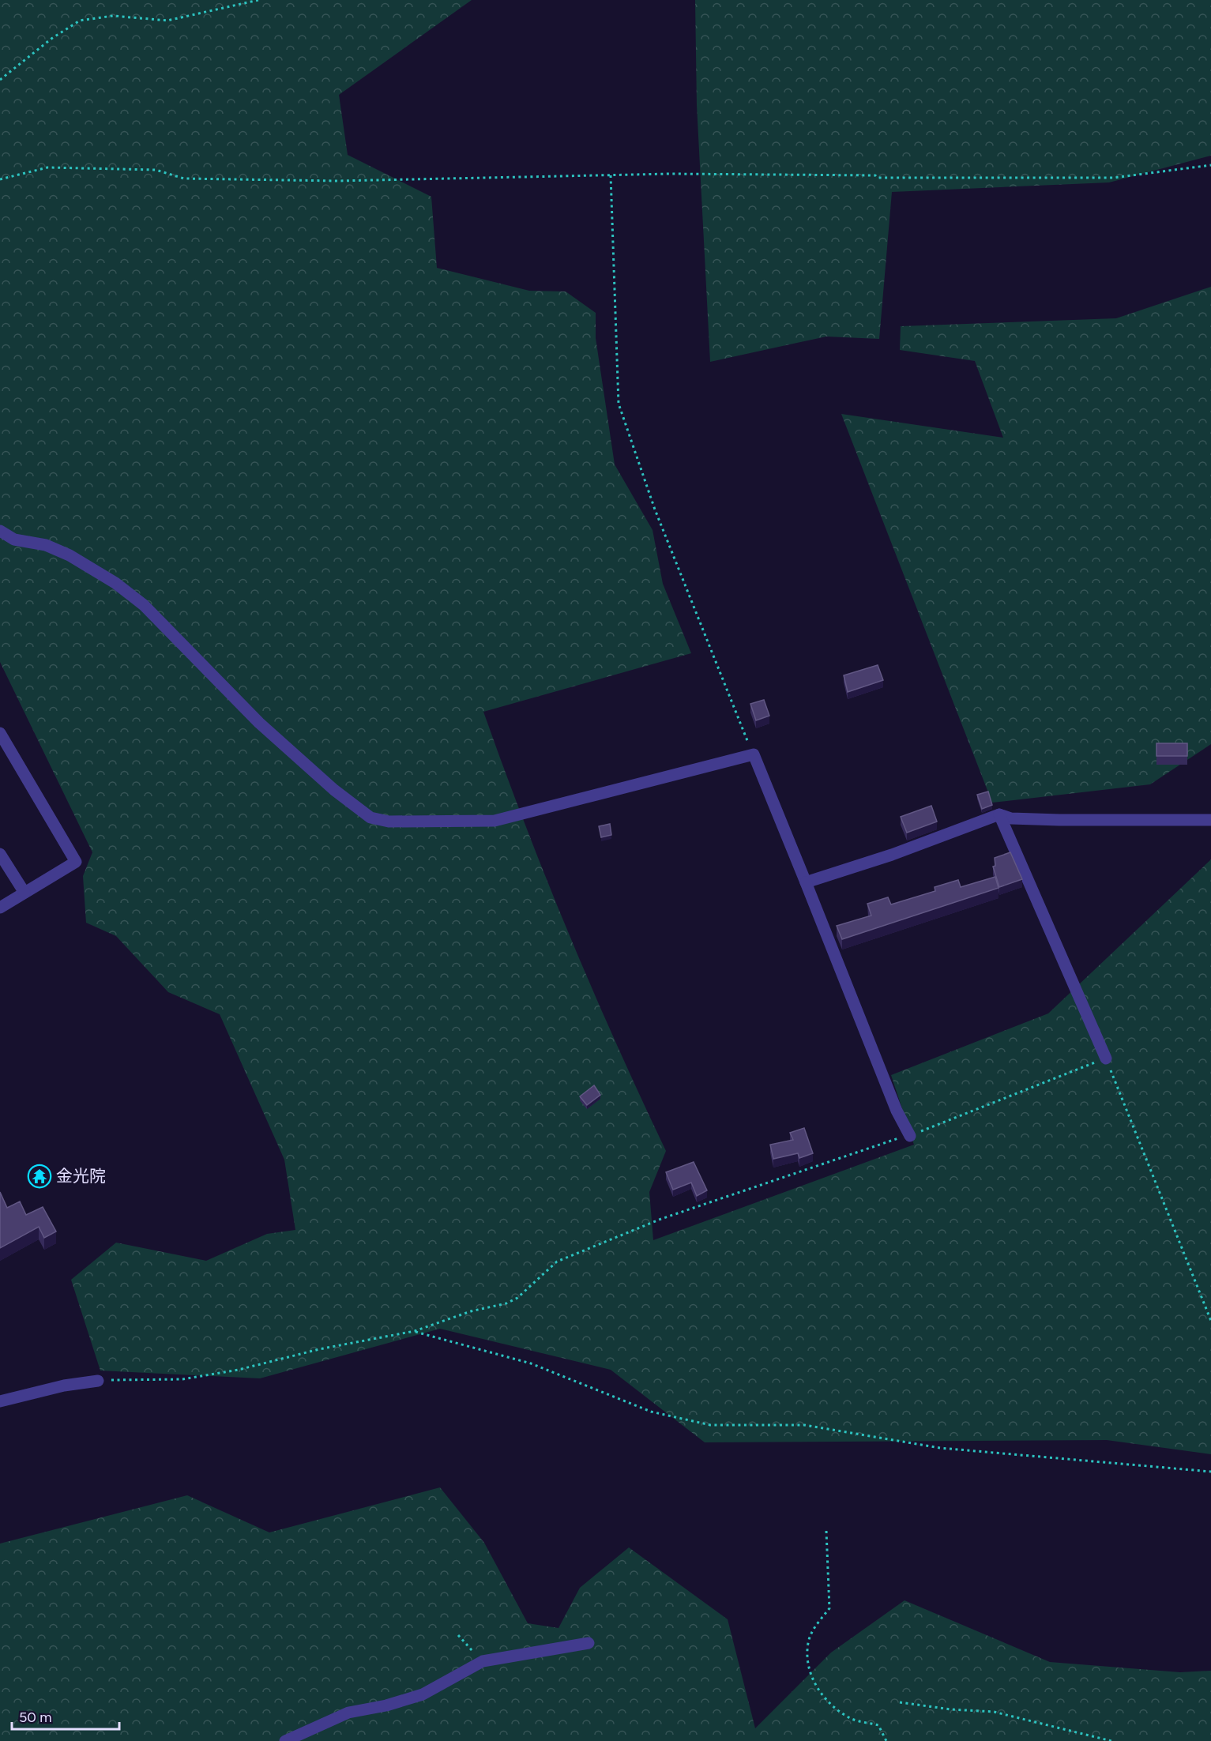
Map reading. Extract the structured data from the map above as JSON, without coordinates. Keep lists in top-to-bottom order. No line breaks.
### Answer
{"places":{"temple":["金光院"]},"scale_bar":"50 m"}
